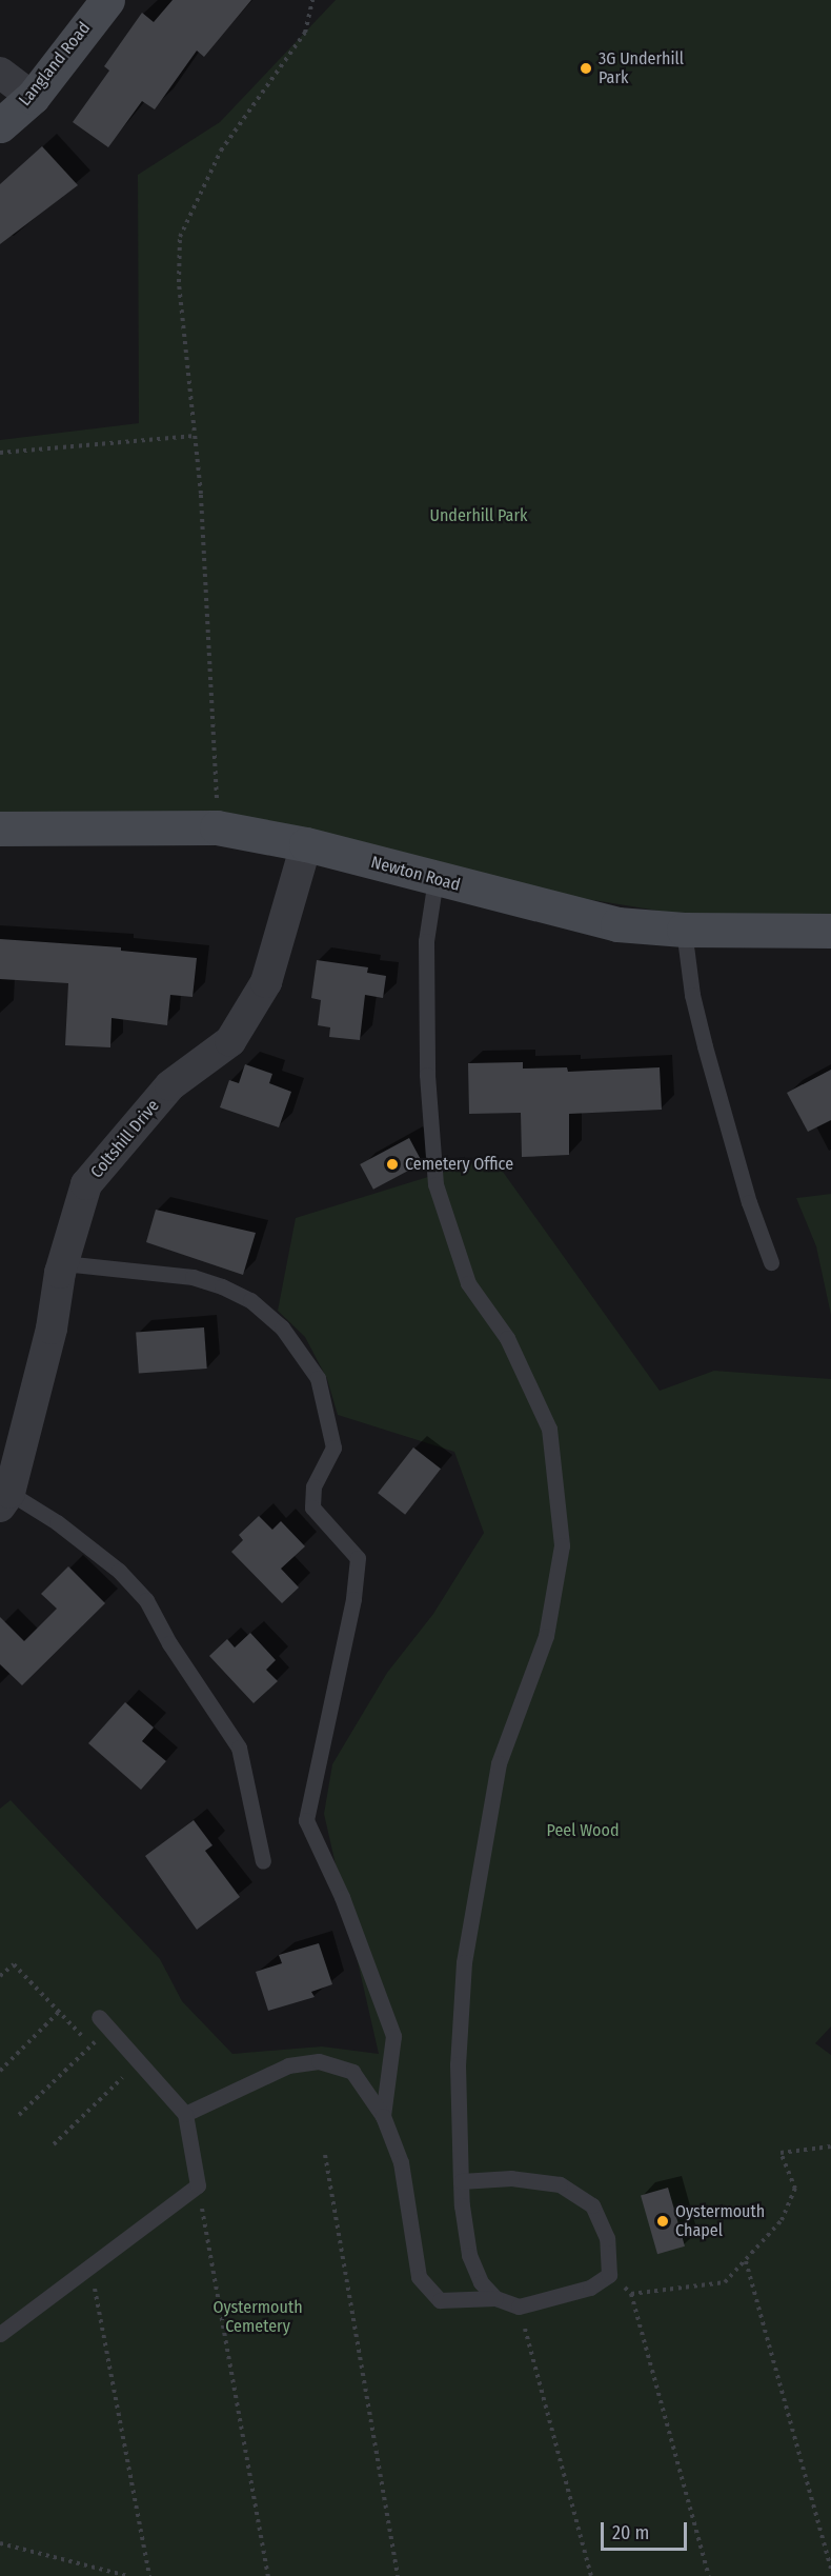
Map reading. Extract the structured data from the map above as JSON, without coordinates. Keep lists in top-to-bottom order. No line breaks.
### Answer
{"streets":{"street":["Langland Road","Newton Road","Coltshill Drive"]},"crossings":[["Newton Road","Coltshill Drive"]],"parks":["Underhill Park","Peel Wood","Oystermouth Cemetery"],"places":["3G Underhill Park","Cemetery Office","Oystermouth Chapel"],"scale_bar":"20 m"}
